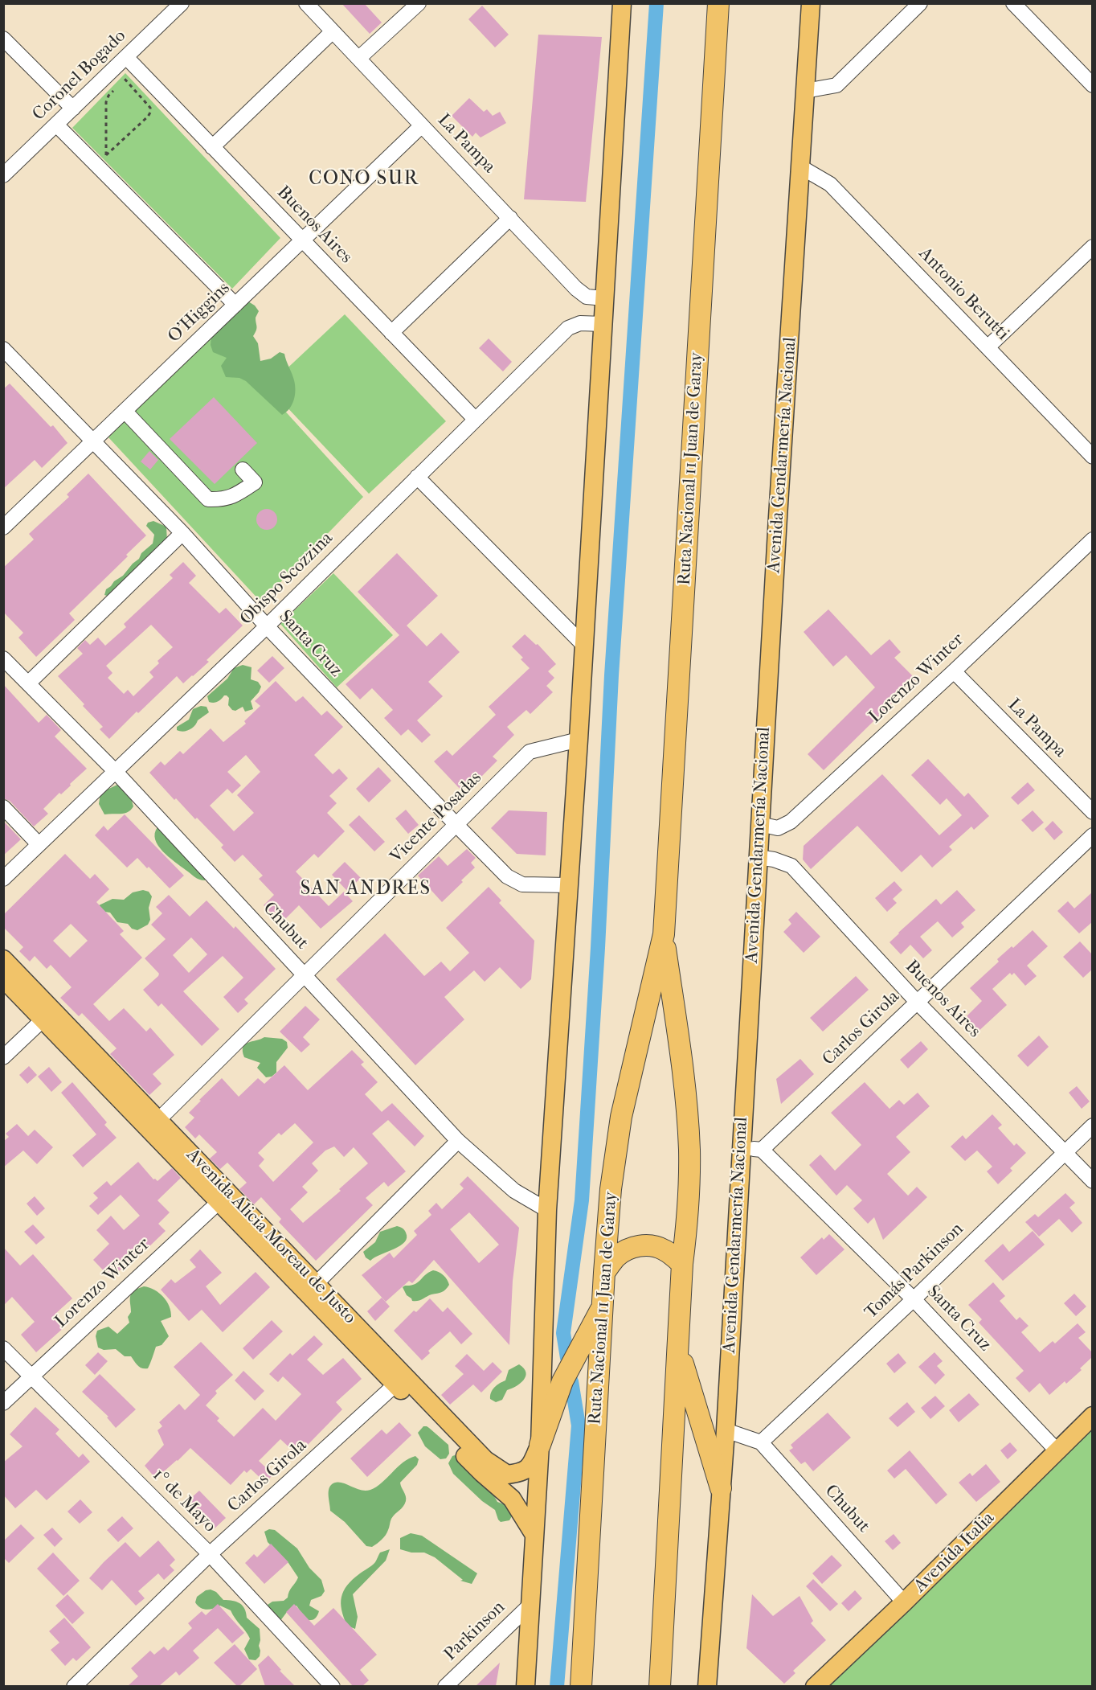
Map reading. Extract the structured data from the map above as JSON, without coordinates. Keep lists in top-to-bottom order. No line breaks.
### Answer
{"streets":{"highway":["Ruta Nacional 11 Juan de Garay"],"main road":["Avenida Gendarmería Nacional","Avenida Alicia Moreau de Justo","Avenida Italia"],"street":["Coronel Bogado","La Pampa","Buenos Aires","Antonio Berutti","O'Higgins","Obispo Scozzina","Santa Cruz","Lorenzo Winter","Vicente Posadas","Chubut","Carlos Girola","Tomás Parkinson","1° de Mayo","Parkinson"]},"crossings":[["Coronel Bogado","Buenos Aires"],["La Pampa","O'Higgins"],["La Pampa","Lorenzo Winter"],["Buenos Aires","O'Higgins"],["Buenos Aires","Avenida Gendarmería Nacional"],["Buenos Aires","Obispo Scozzina"],["Buenos Aires","Carlos Girola"],["Buenos Aires","Tomás Parkinson"],["Antonio Berutti","Avenida Gendarmería Nacional"],["O'Higgins","Santa Cruz"],["Avenida Gendarmería Nacional","Lorenzo Winter"],["Obispo Scozzina","Santa Cruz"],["Obispo Scozzina","Chubut"],["Santa Cruz","Vicente Posadas"],["Santa Cruz","Carlos Girola"],["Santa Cruz","Tomás Parkinson"],["Santa Cruz","Avenida Italia"],["Lorenzo Winter","Avenida Alicia Moreau de Justo"],["Lorenzo Winter","1° de Mayo"],["Vicente Posadas","Chubut"],["Vicente Posadas","Avenida Alicia Moreau de Justo"],["Chubut","Tomás Parkinson"],["Chubut","Avenida Italia"],["Carlos Girola","Avenida Alicia Moreau de Justo"],["Carlos Girola","1° de Mayo"]],"districts":["CONO SUR","SAN ANDRES"]}
